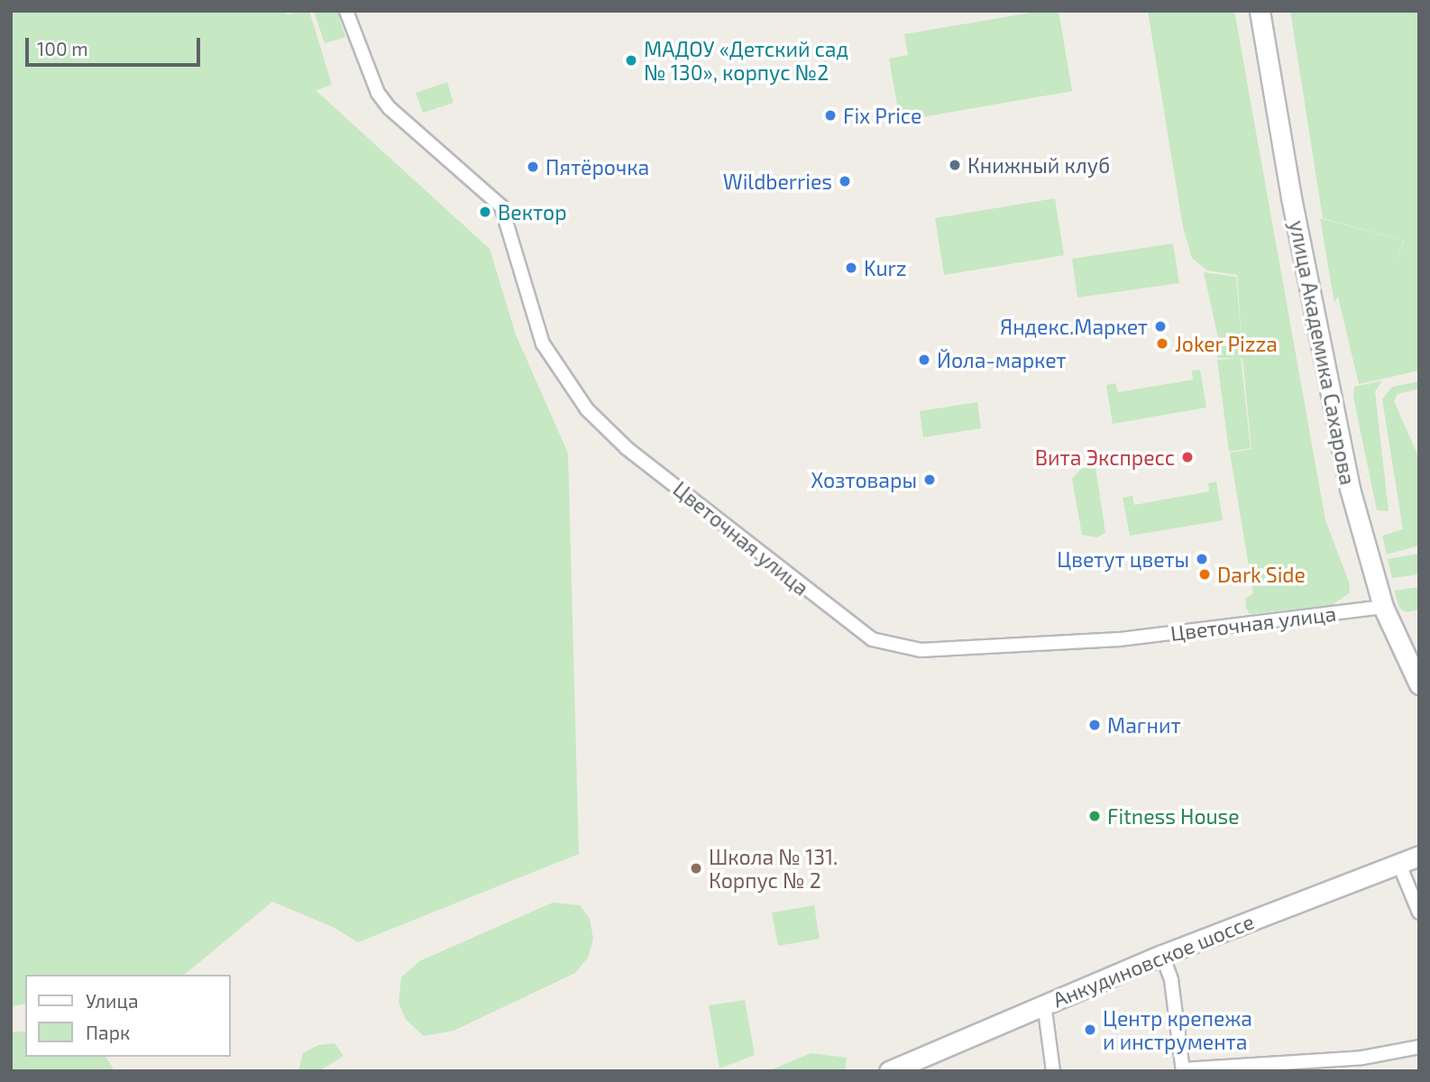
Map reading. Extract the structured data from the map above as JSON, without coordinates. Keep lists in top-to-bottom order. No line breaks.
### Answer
{"streets":{"main road":["улица Академика Сахарова","Анкудиновское шоссе"],"street":["Цветочная улица"]},"crossings":[["улица Академика Сахарова","Цветочная улица"]],"places":["МАДОУ «Детский сад № 130», корпус №2","Fix Price","Книжный клуб","Пятёрочка","Wildberries","Вектор","Kurz","Яндекс.Маркет","Joker Pizza","Йола-маркет","Вита Экспресс","Хозтовары","Цветут цветы","Dark Side","Магнит","Fitness House","Школа № 131. Корпус № 2","Центр крепежа и инструмента"],"legend":["Улица","Парк"],"scale_bar":"100 m"}
